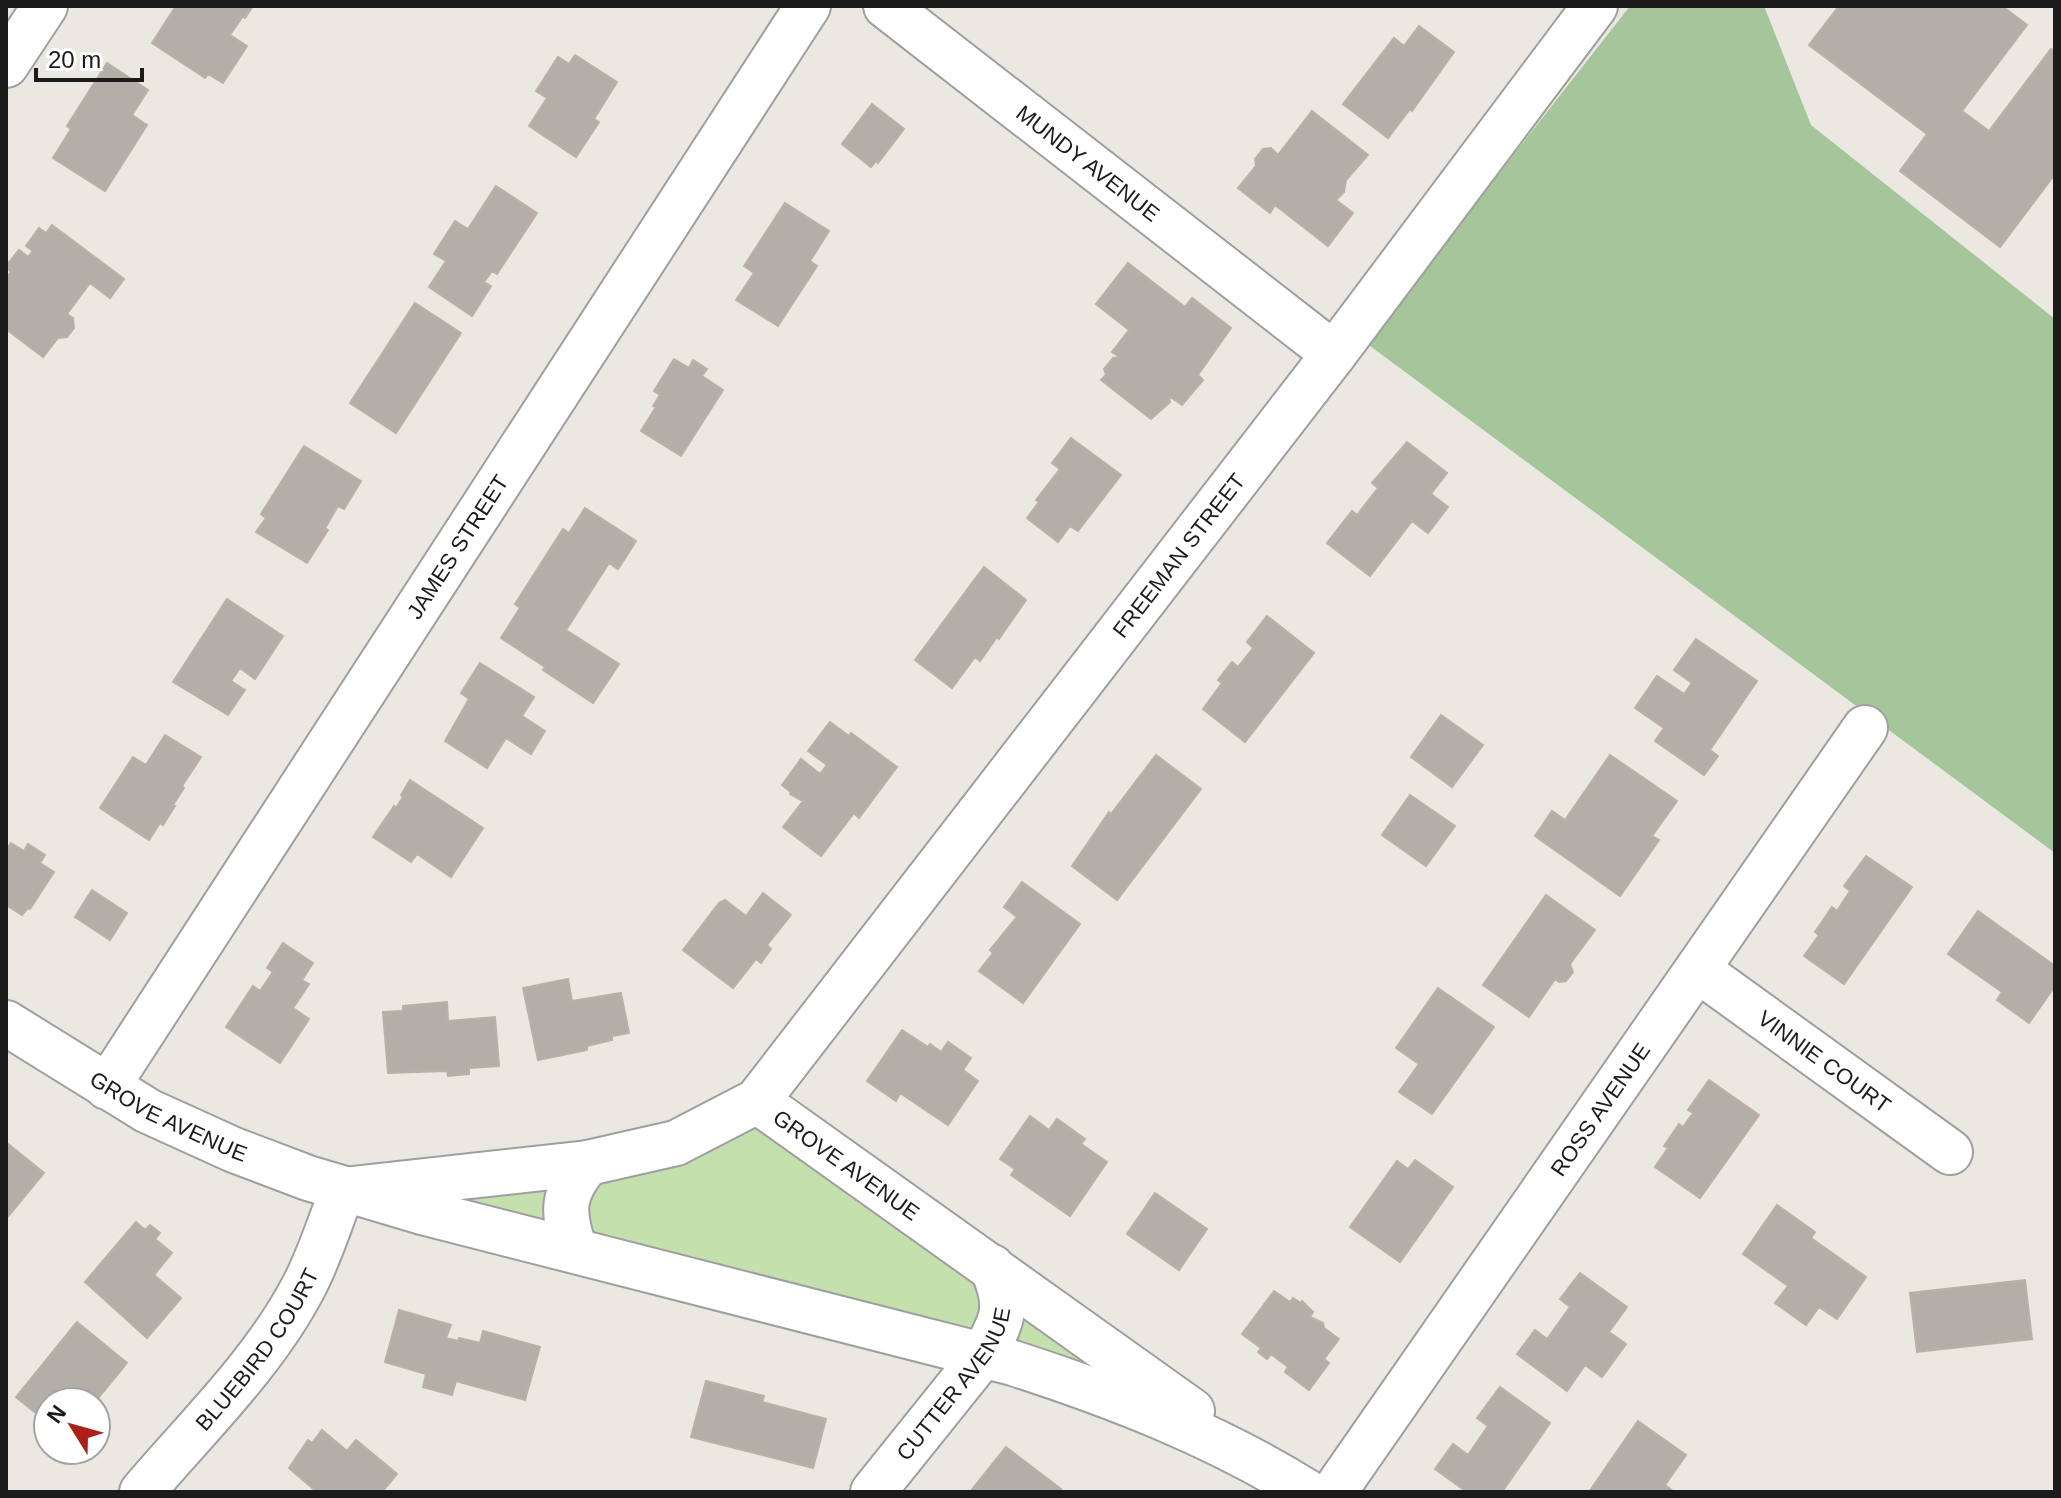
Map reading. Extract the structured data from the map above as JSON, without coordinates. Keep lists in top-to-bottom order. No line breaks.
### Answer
{"streets":{"street":["MUNDY AVENUE","JAMES STREET","FREEMAN STREET","VINNIE COURT","ROSS AVENUE","GROVE AVENUE","BLUEBIRD COURT","CUTTER AVENUE"]},"crossings":[["MUNDY AVENUE","FREEMAN STREET"],["JAMES STREET","GROVE AVENUE"],["FREEMAN STREET","GROVE AVENUE"],["VINNIE COURT","ROSS AVENUE"],["GROVE AVENUE","BLUEBIRD COURT"],["GROVE AVENUE","CUTTER AVENUE"]],"scale_bar":"20 m","north":"top left"}
